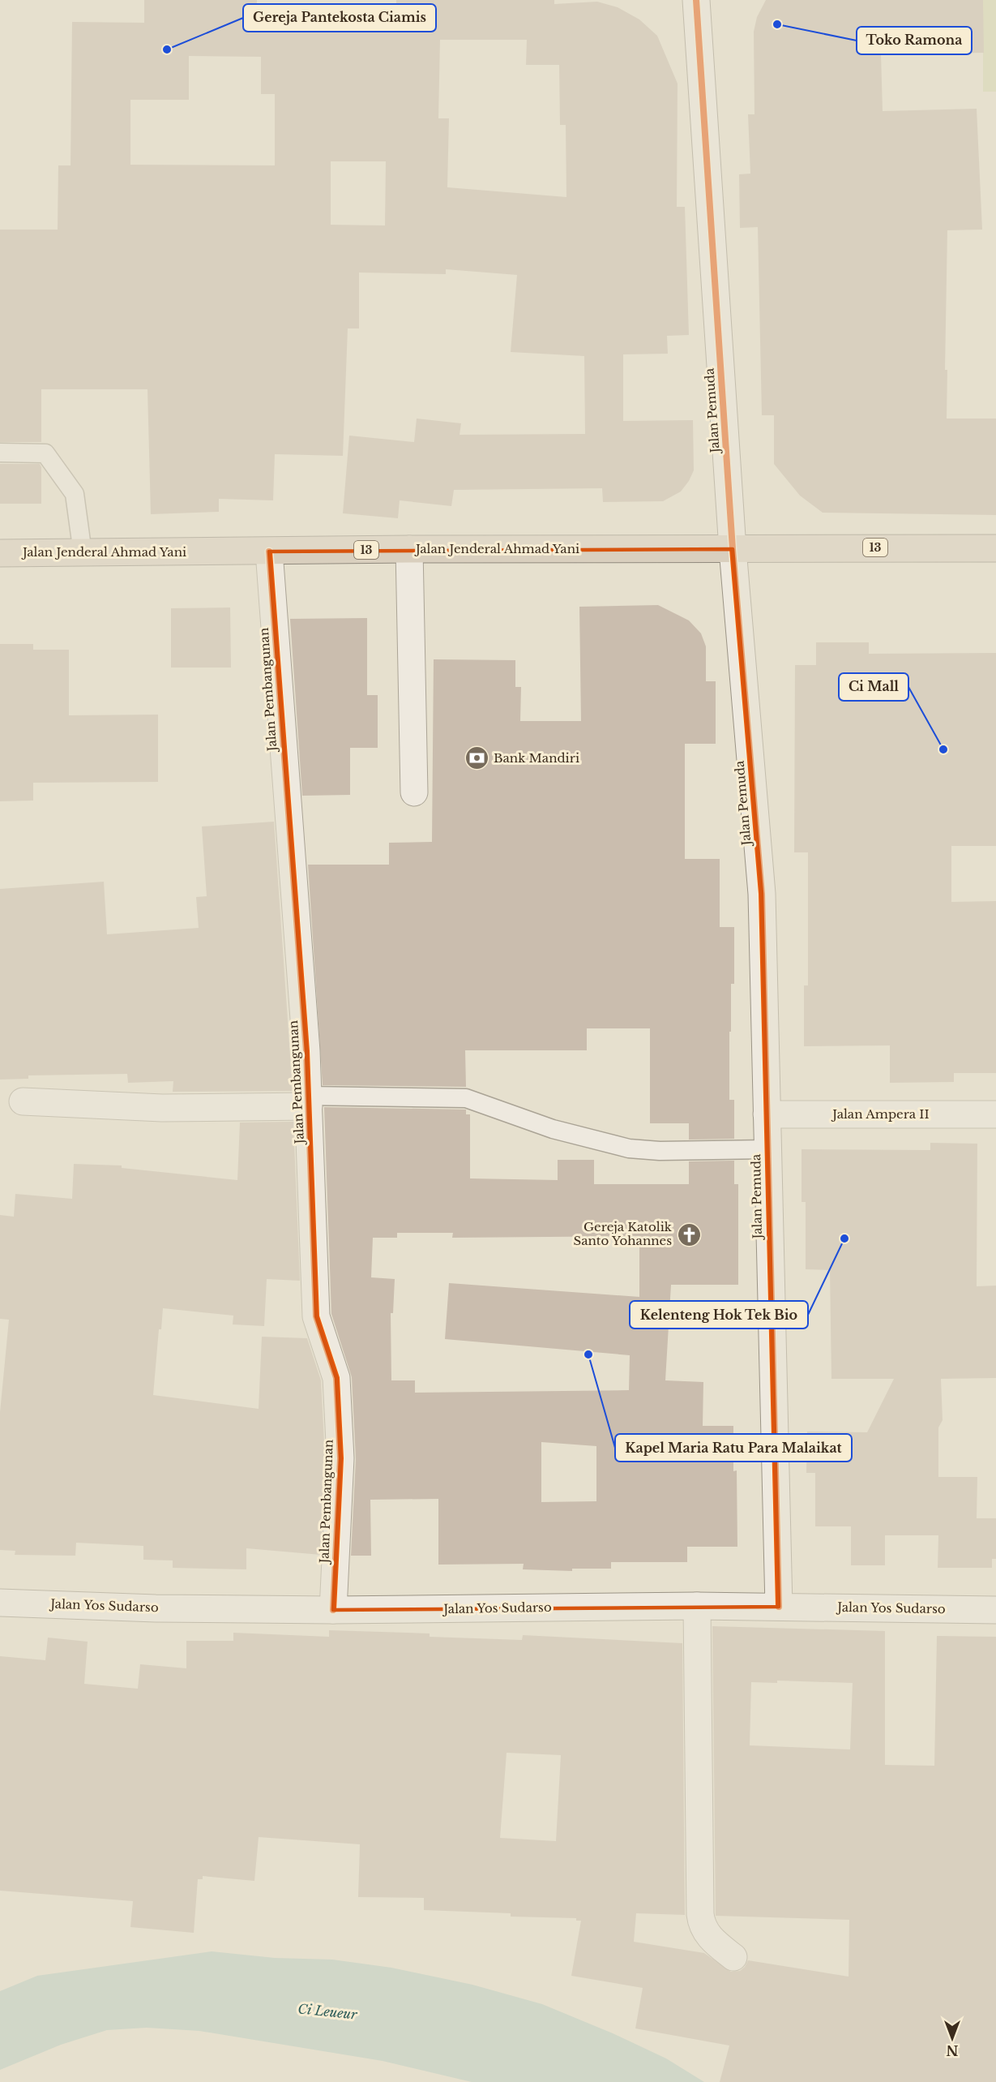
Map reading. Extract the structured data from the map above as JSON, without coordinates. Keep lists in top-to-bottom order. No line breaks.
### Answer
{"streets":{"highway":["13","Jalan Jenderal Ahmad Yani"],"street":["Jalan Pemuda","Jalan Pembangunan","Jalan Ampera II","Jalan Yos Sudarso"]},"crossings":[["Jalan Pemuda","Jalan Jenderal Ahmad Yani"],["Jalan Pemuda","Jalan Ampera II"],["Jalan Pemuda","Jalan Yos Sudarso"],["Jalan Jenderal Ahmad Yani","Jalan Pembangunan"],["Jalan Pembangunan","Jalan Yos Sudarso"]],"water":["Ci Leueur"],"places":{"other":["Toko Ramona","Gereja Pantekosta Ciamis","Ci Mall","Kelenteng Hok Tek Bio","Kapel Maria Ratu Para Malaikat"],"bank":["Bank Mandiri"],"church":["Gereja Katolik Santo Yohannes"]},"north":"bottom"}
